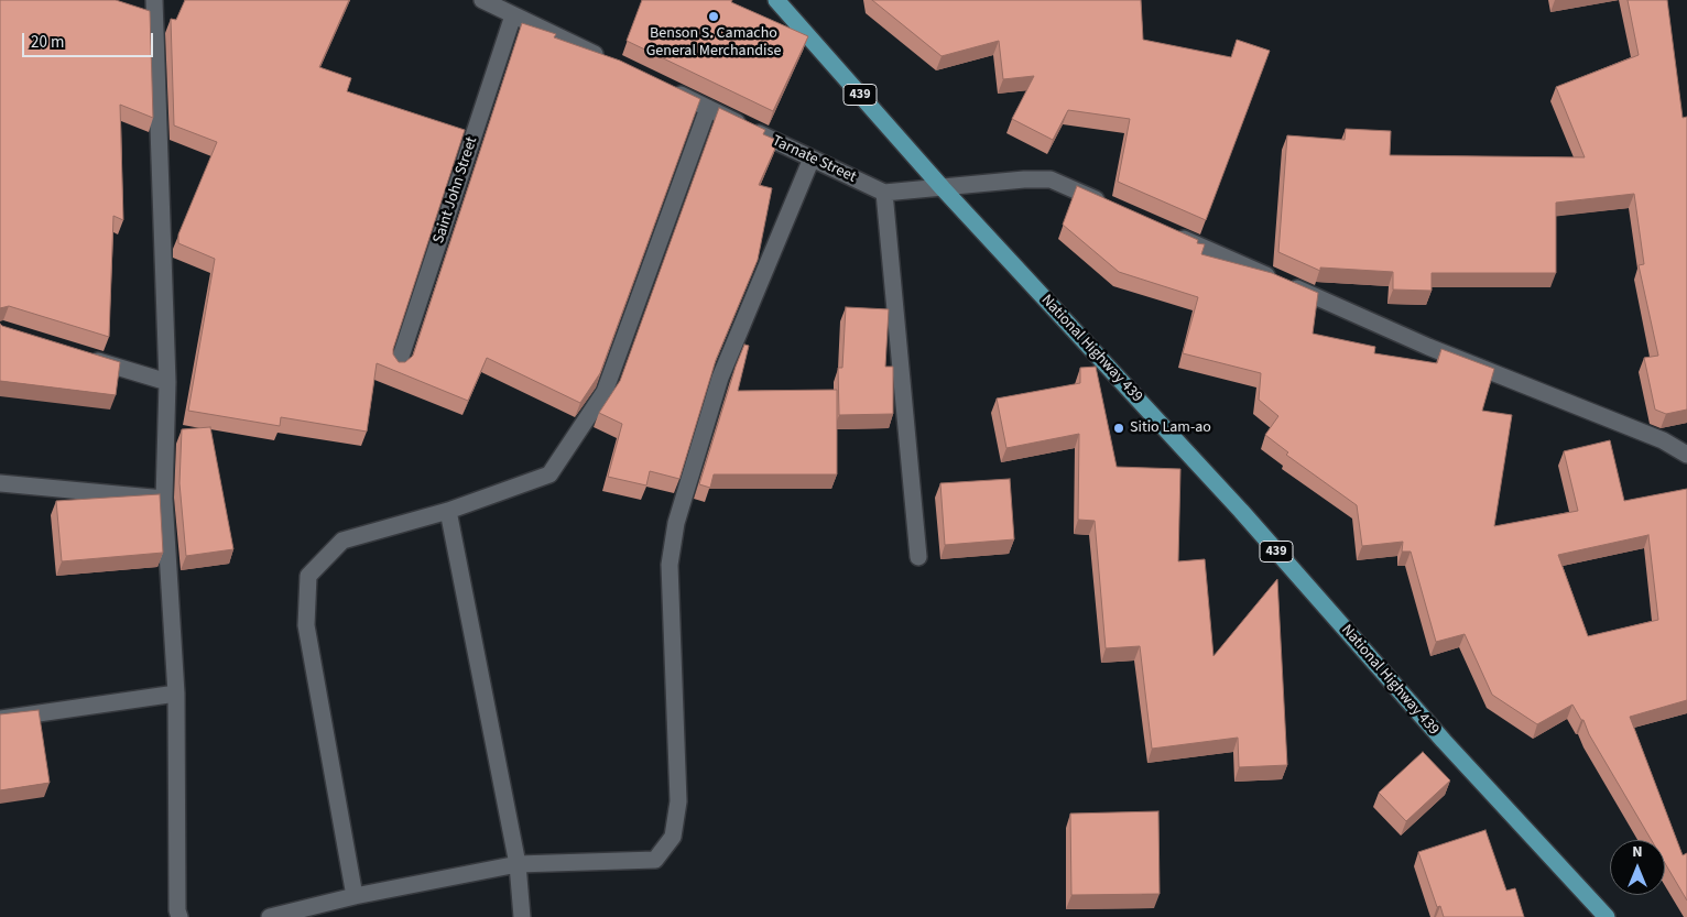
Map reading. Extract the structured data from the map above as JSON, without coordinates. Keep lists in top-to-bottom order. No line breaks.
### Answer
{"streets":{"main road":["439","National Highway 439"],"street":["Tarnate Street","Saint John Street"]},"crossings":[["Tarnate Street","National Highway 439"]],"places":["Benson S. Camacho General Merchandise","Sitio Lam-ao"],"scale_bar":"20 m","north":"top"}
